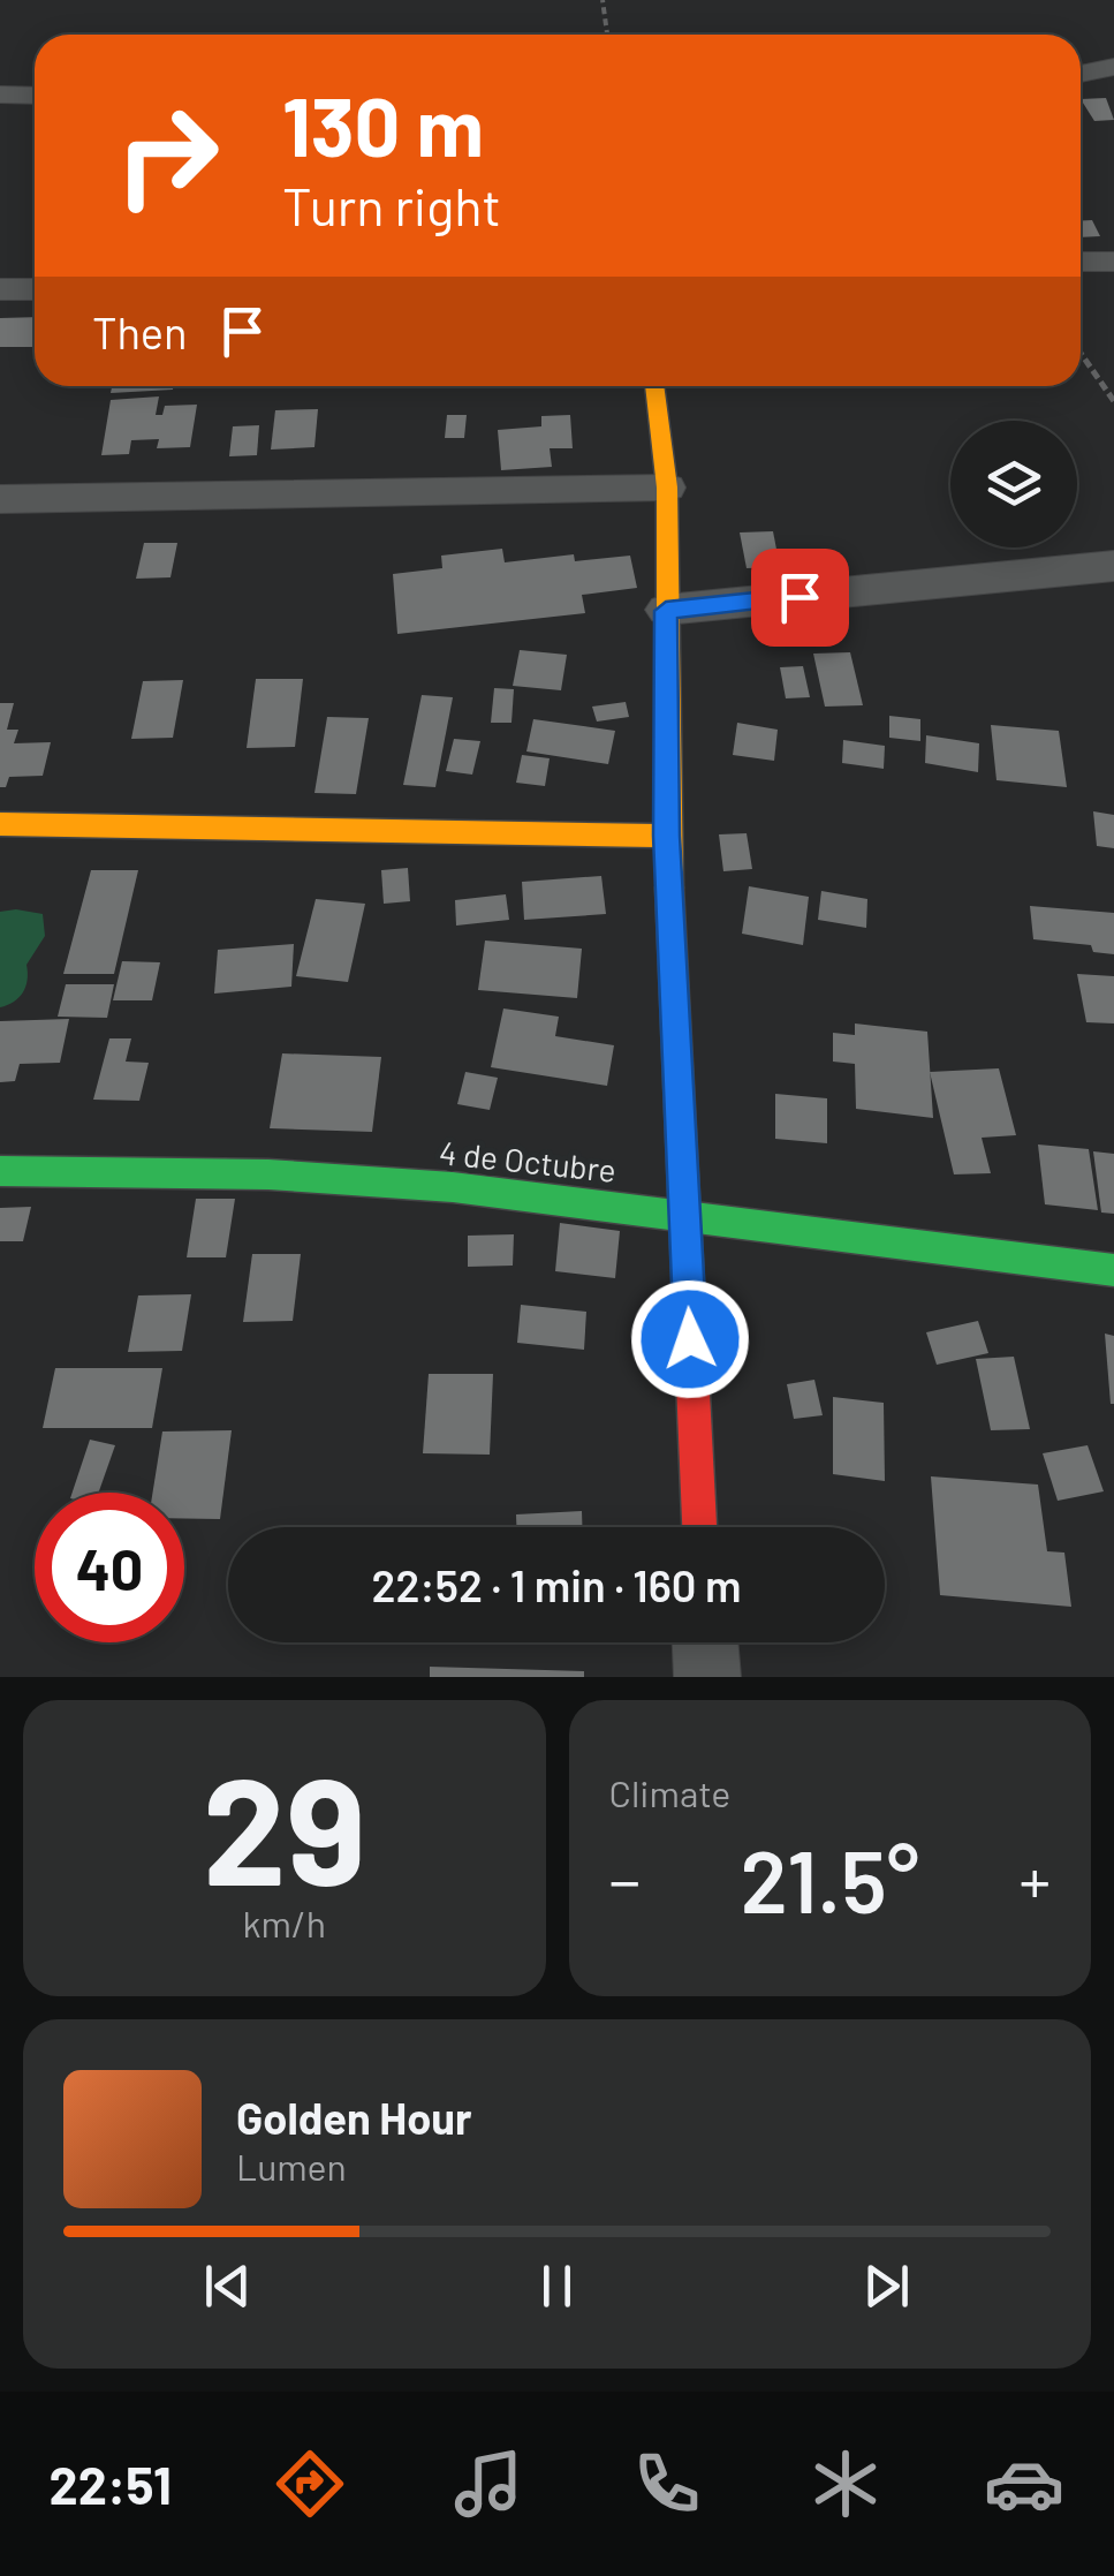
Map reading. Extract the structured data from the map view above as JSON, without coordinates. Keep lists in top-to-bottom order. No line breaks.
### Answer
{"streets":{"street":["4 de Octubre"]},"page":{"turn":["130 m","Turn right"],"then":"Then","limit":"40","trip":"22:52 · 1 min · 160 m","tile":[["29","km/h"],"Climate"],"heat":["−","21.5°","+"],"song":["Golden Hour","Lumen"],"tabs":"22:51"}}
